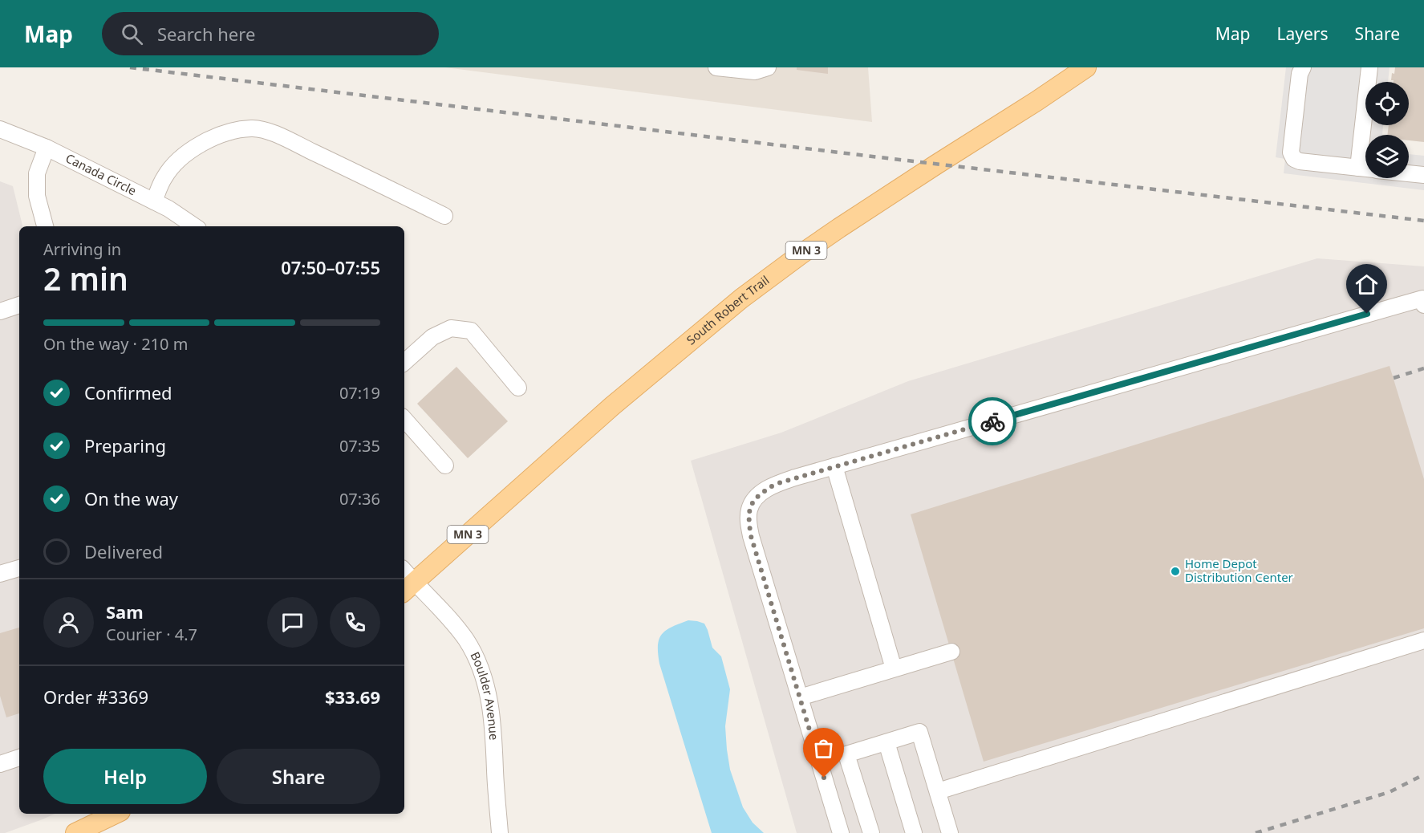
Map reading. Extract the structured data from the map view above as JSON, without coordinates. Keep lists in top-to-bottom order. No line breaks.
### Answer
{"streets":{"main road":["MN 3","South Robert Trail"],"street":["Canada Circle","Boulder Avenue"]},"crossings":[["South Robert Trail","Boulder Avenue"]],"places":["Home Depot Distribution Center"],"page":{"header":"Map","search":"Search here","nav":["Map","Layers","Share"],"heading":["2 min","Arriving in","07:50–07:55"],"panel":["Sam","Courier · 4.7","Order #3369","$33.69"],"bar":"On the way · 210 m","list":[["Confirmed","07:19"],["Preparing","07:35"],["On the way","07:36"],"Delivered"],"buttons":["Help","Share"]}}
